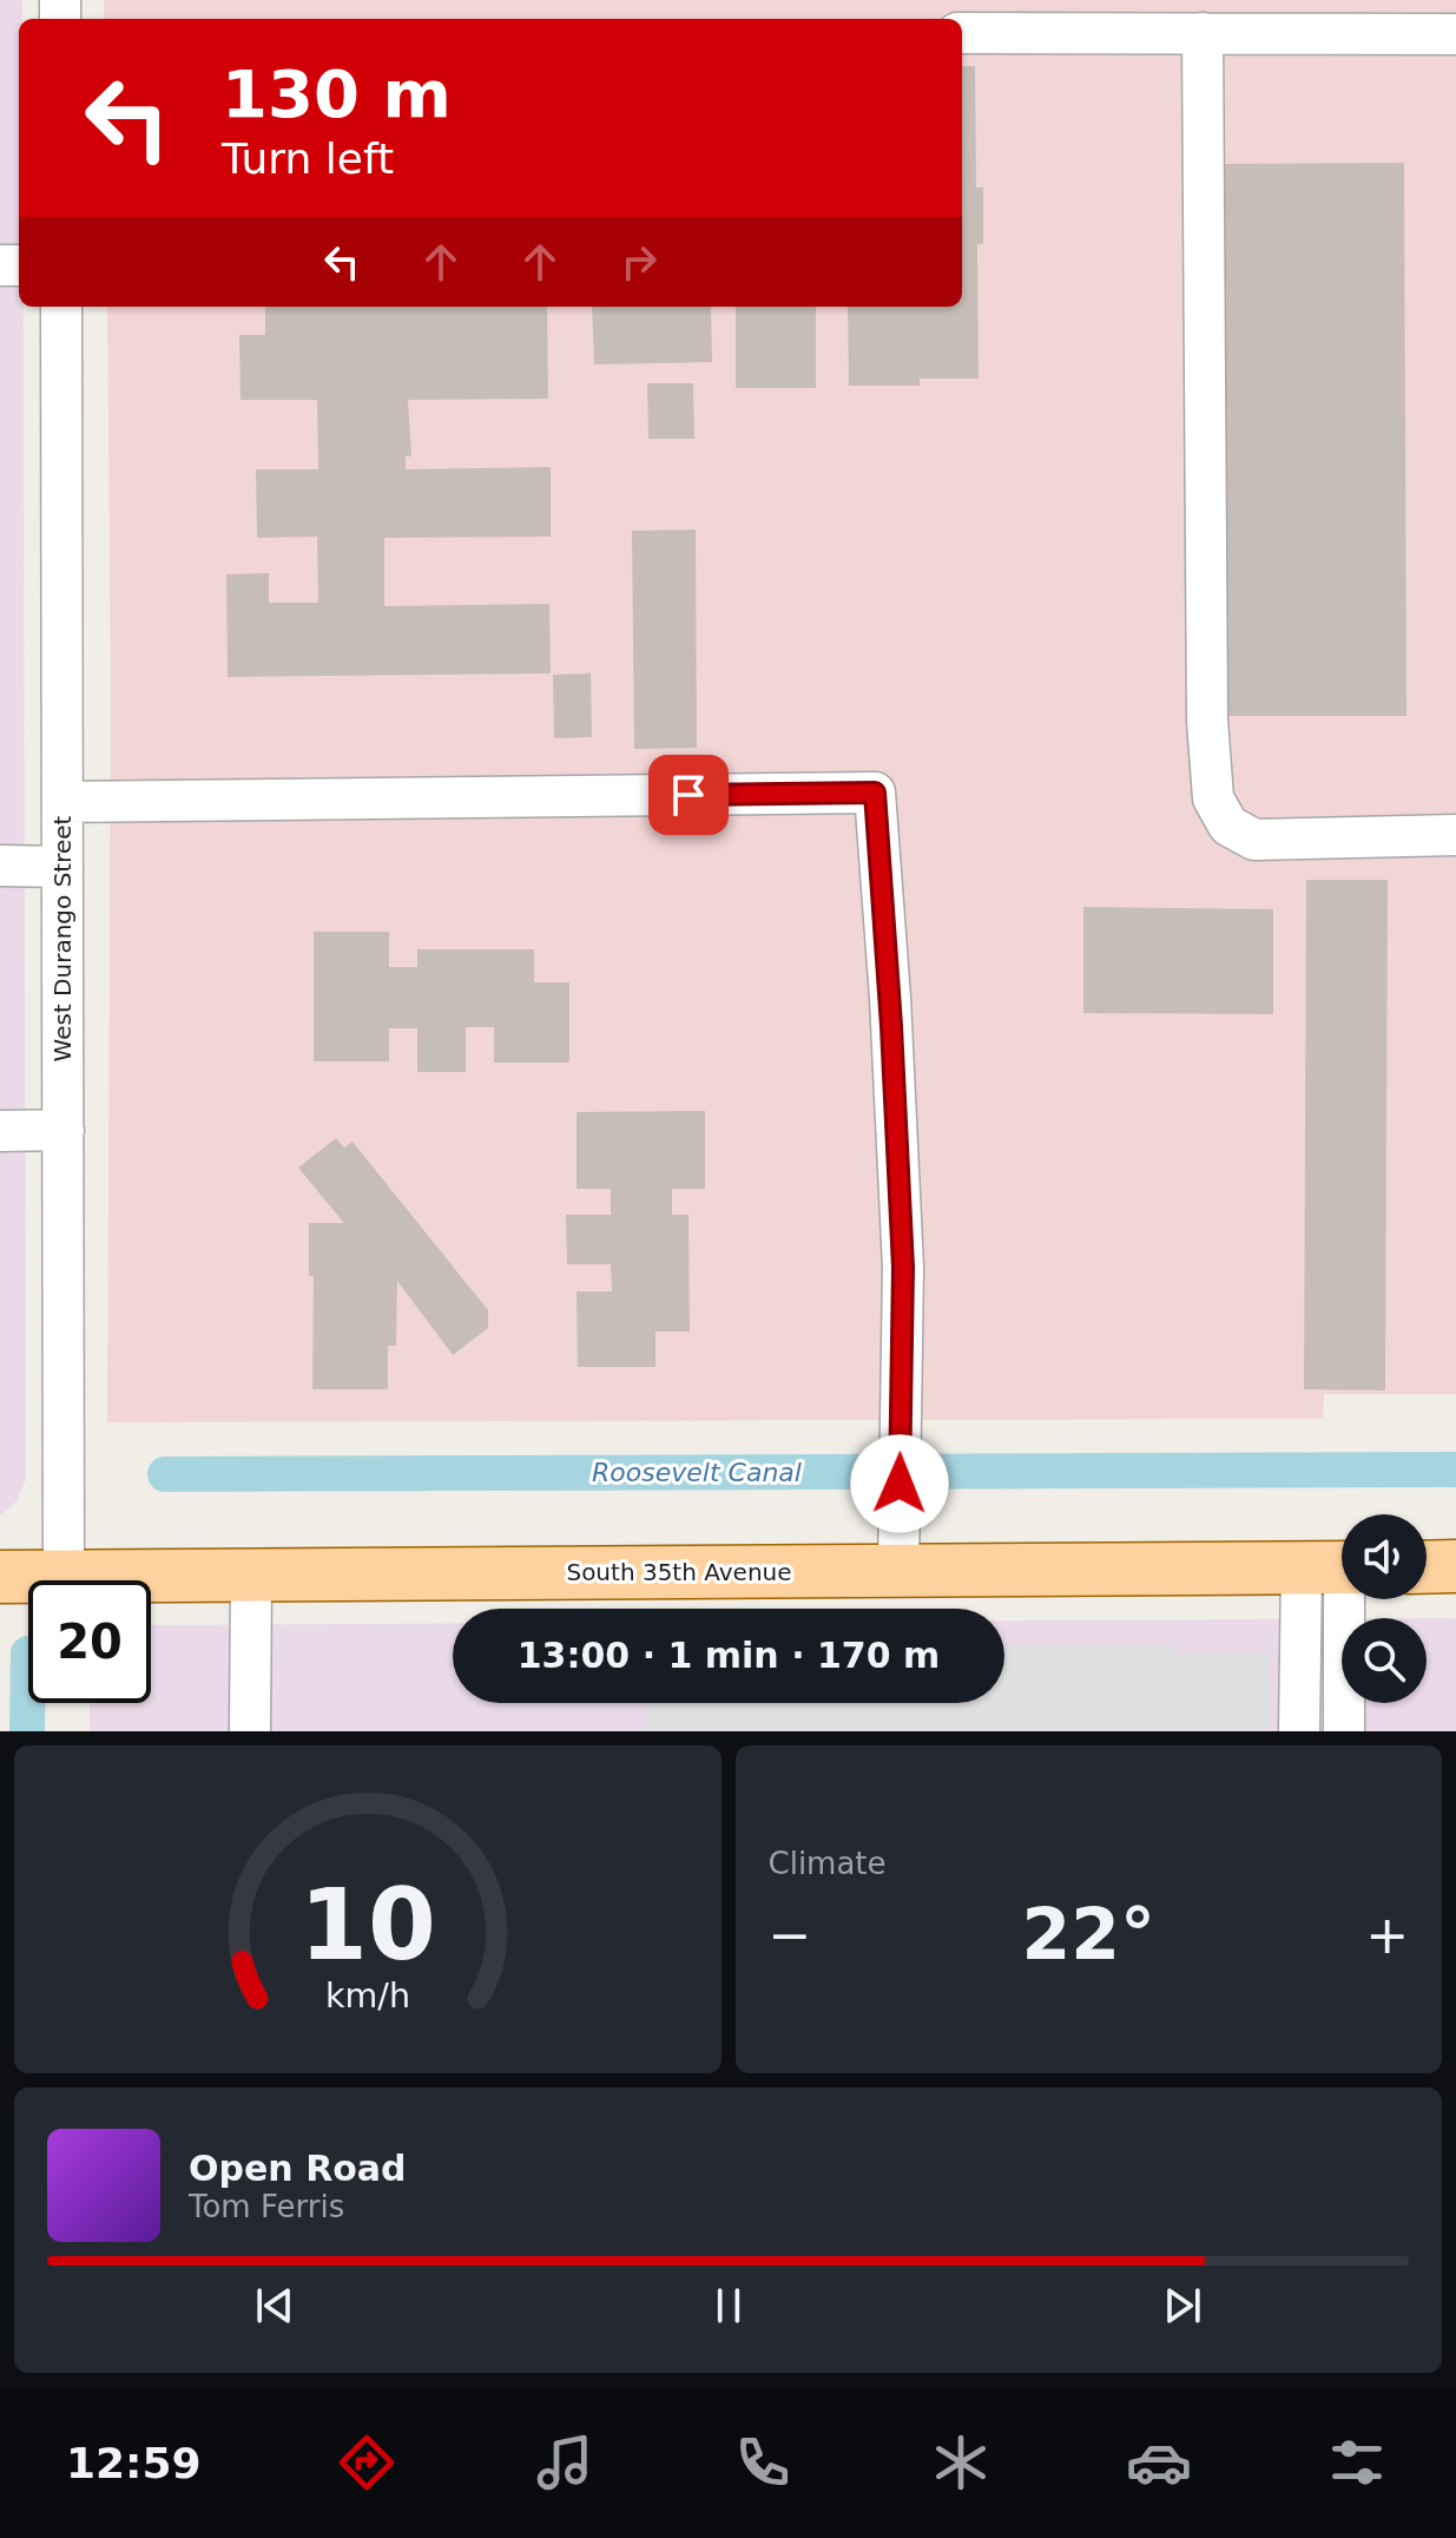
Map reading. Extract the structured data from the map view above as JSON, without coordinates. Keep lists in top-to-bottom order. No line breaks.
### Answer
{"streets":{"main road":["South 35th Avenue"],"street":["West Durango Street"]},"crossings":[["West Durango Street","South 35th Avenue"]],"water":["Roosevelt Canal"],"page":{"turn":["130 m","Turn left"],"limit":"20","trip":"13:00 · 1 min · 170 m","tile":"Climate","heat":["−","22°","+"],"song":["Open Road","Tom Ferris"],"tabs":"12:59","gauge":["10","km/h"]}}
